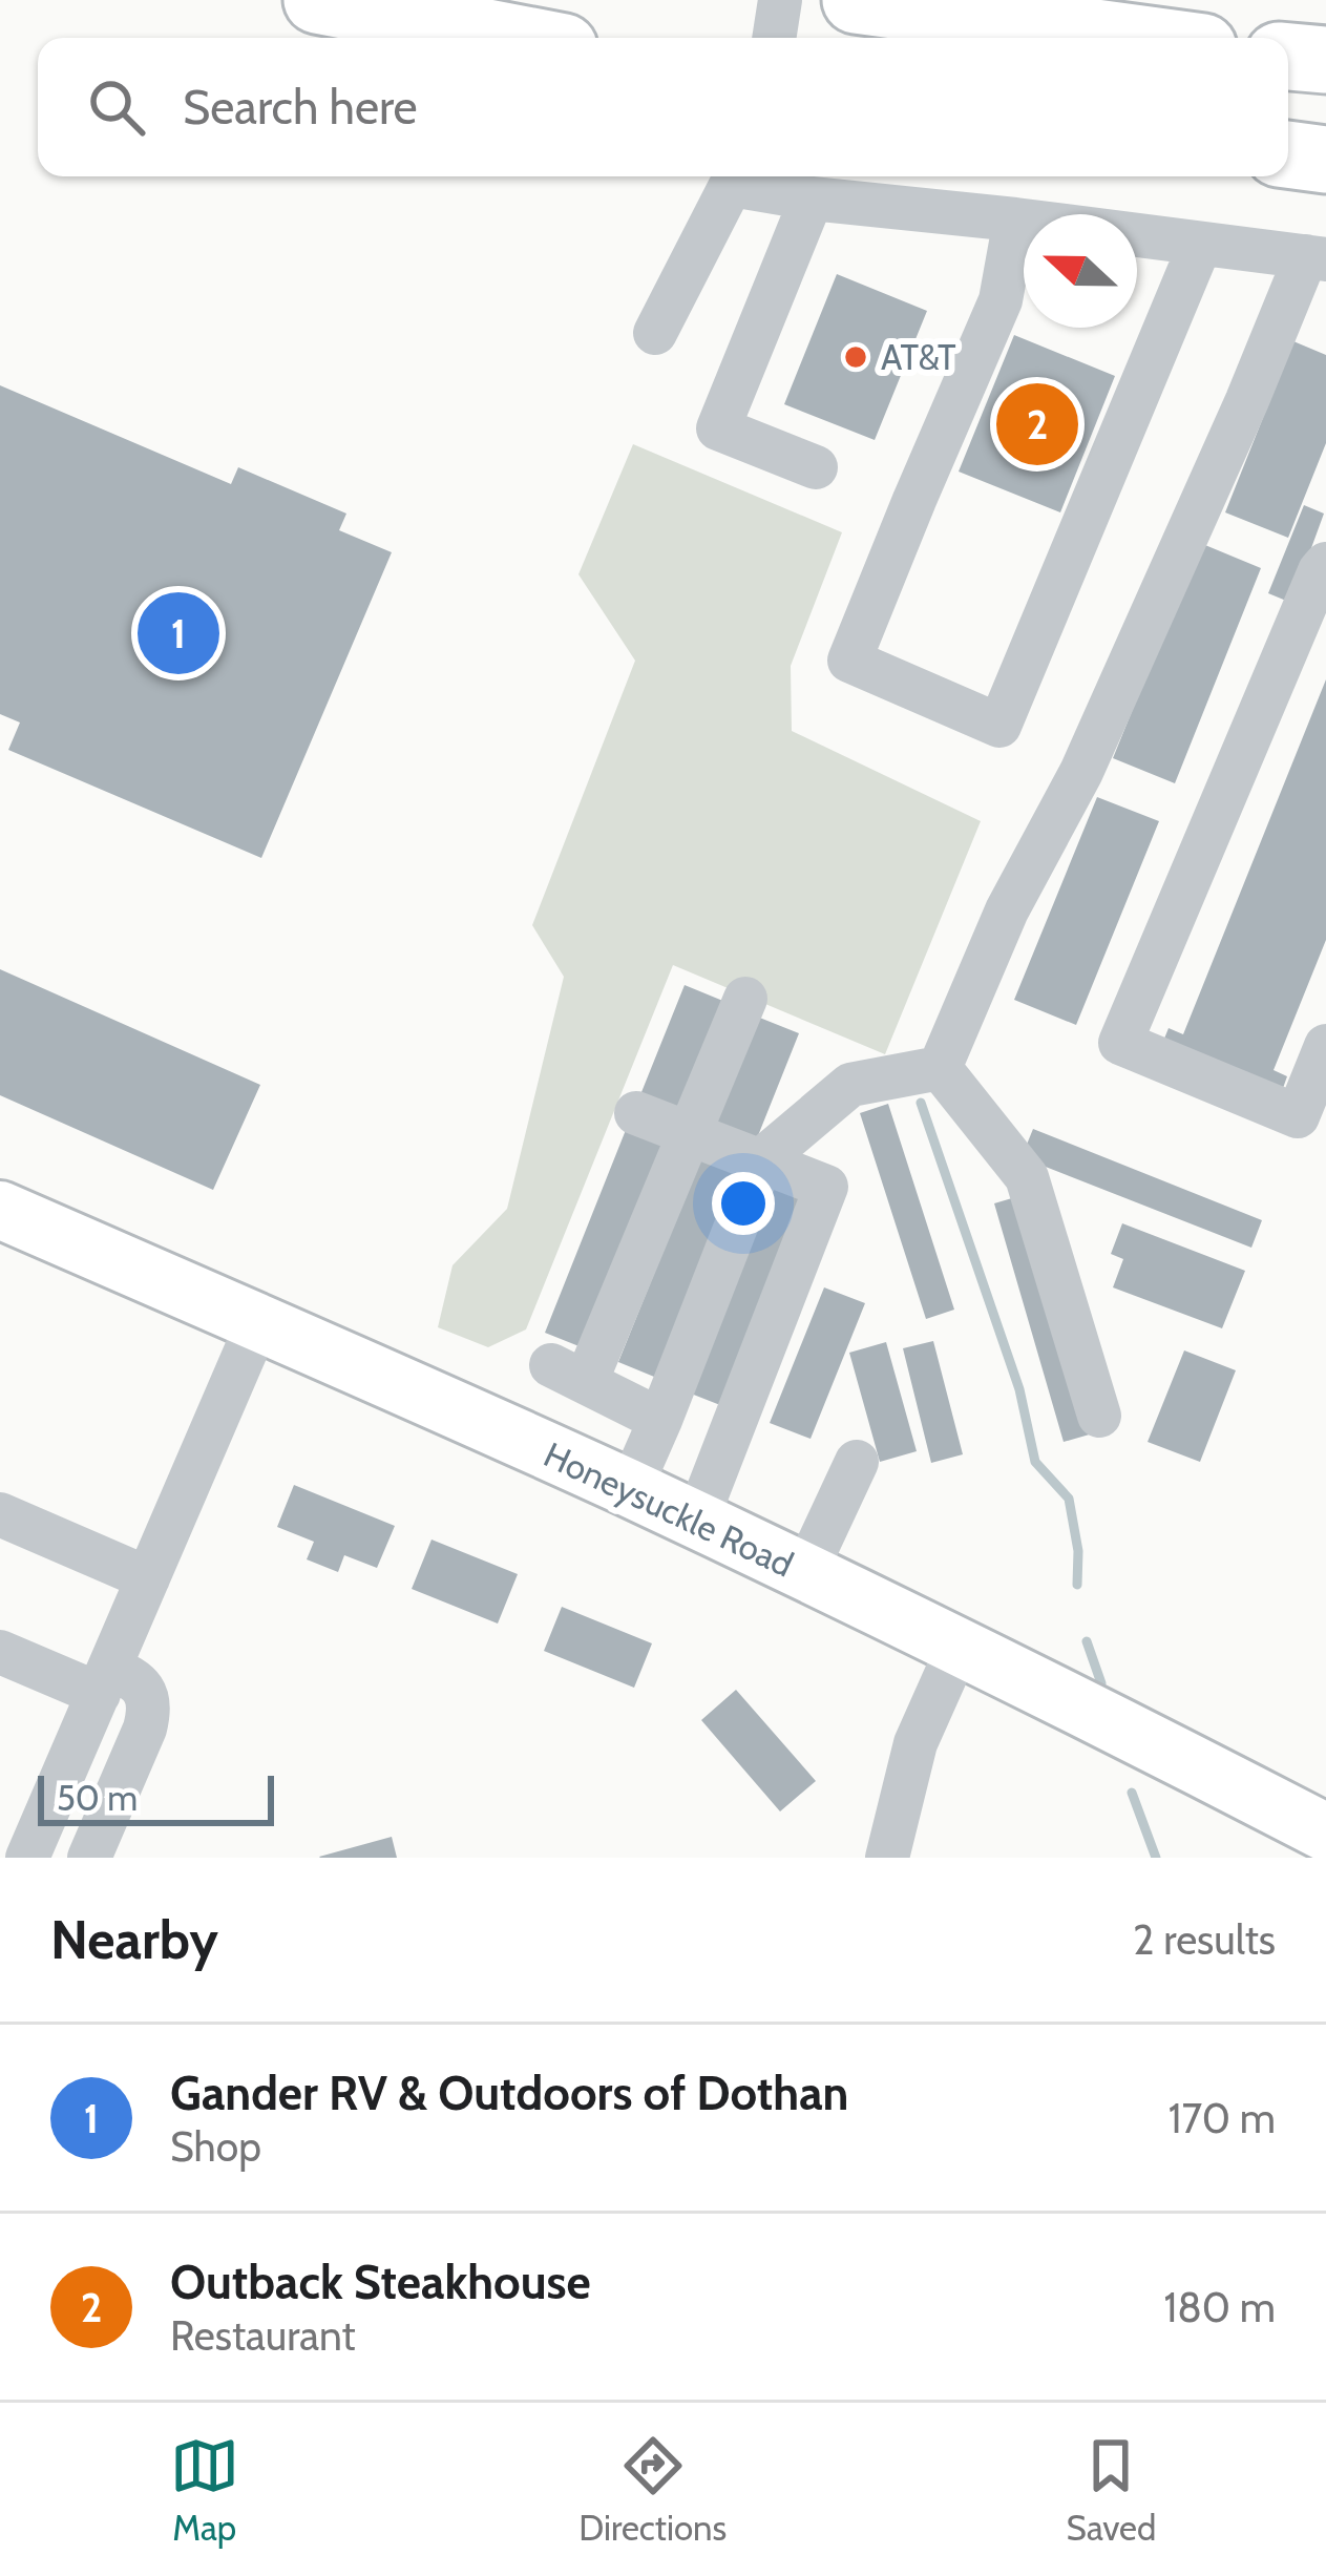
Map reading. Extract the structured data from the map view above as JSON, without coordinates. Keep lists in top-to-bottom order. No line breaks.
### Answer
{"streets":{"main road":["Honeysuckle Road"]},"places":["AT&T"],"scale_bar":"50 m","north":"left","page":{"search":"Search here","pins":["2","1"],"scale":"50 m","heading":["Nearby","2 results"],"list":[{"mark":"1","name":"Gander RV & Outdoors of Dothan","note":"Shop","value":"170 m"},{"mark":"2","name":"Outback Steakhouse","note":"Restaurant","value":"180 m"}],"nav":["Map","Directions","Saved"]}}
